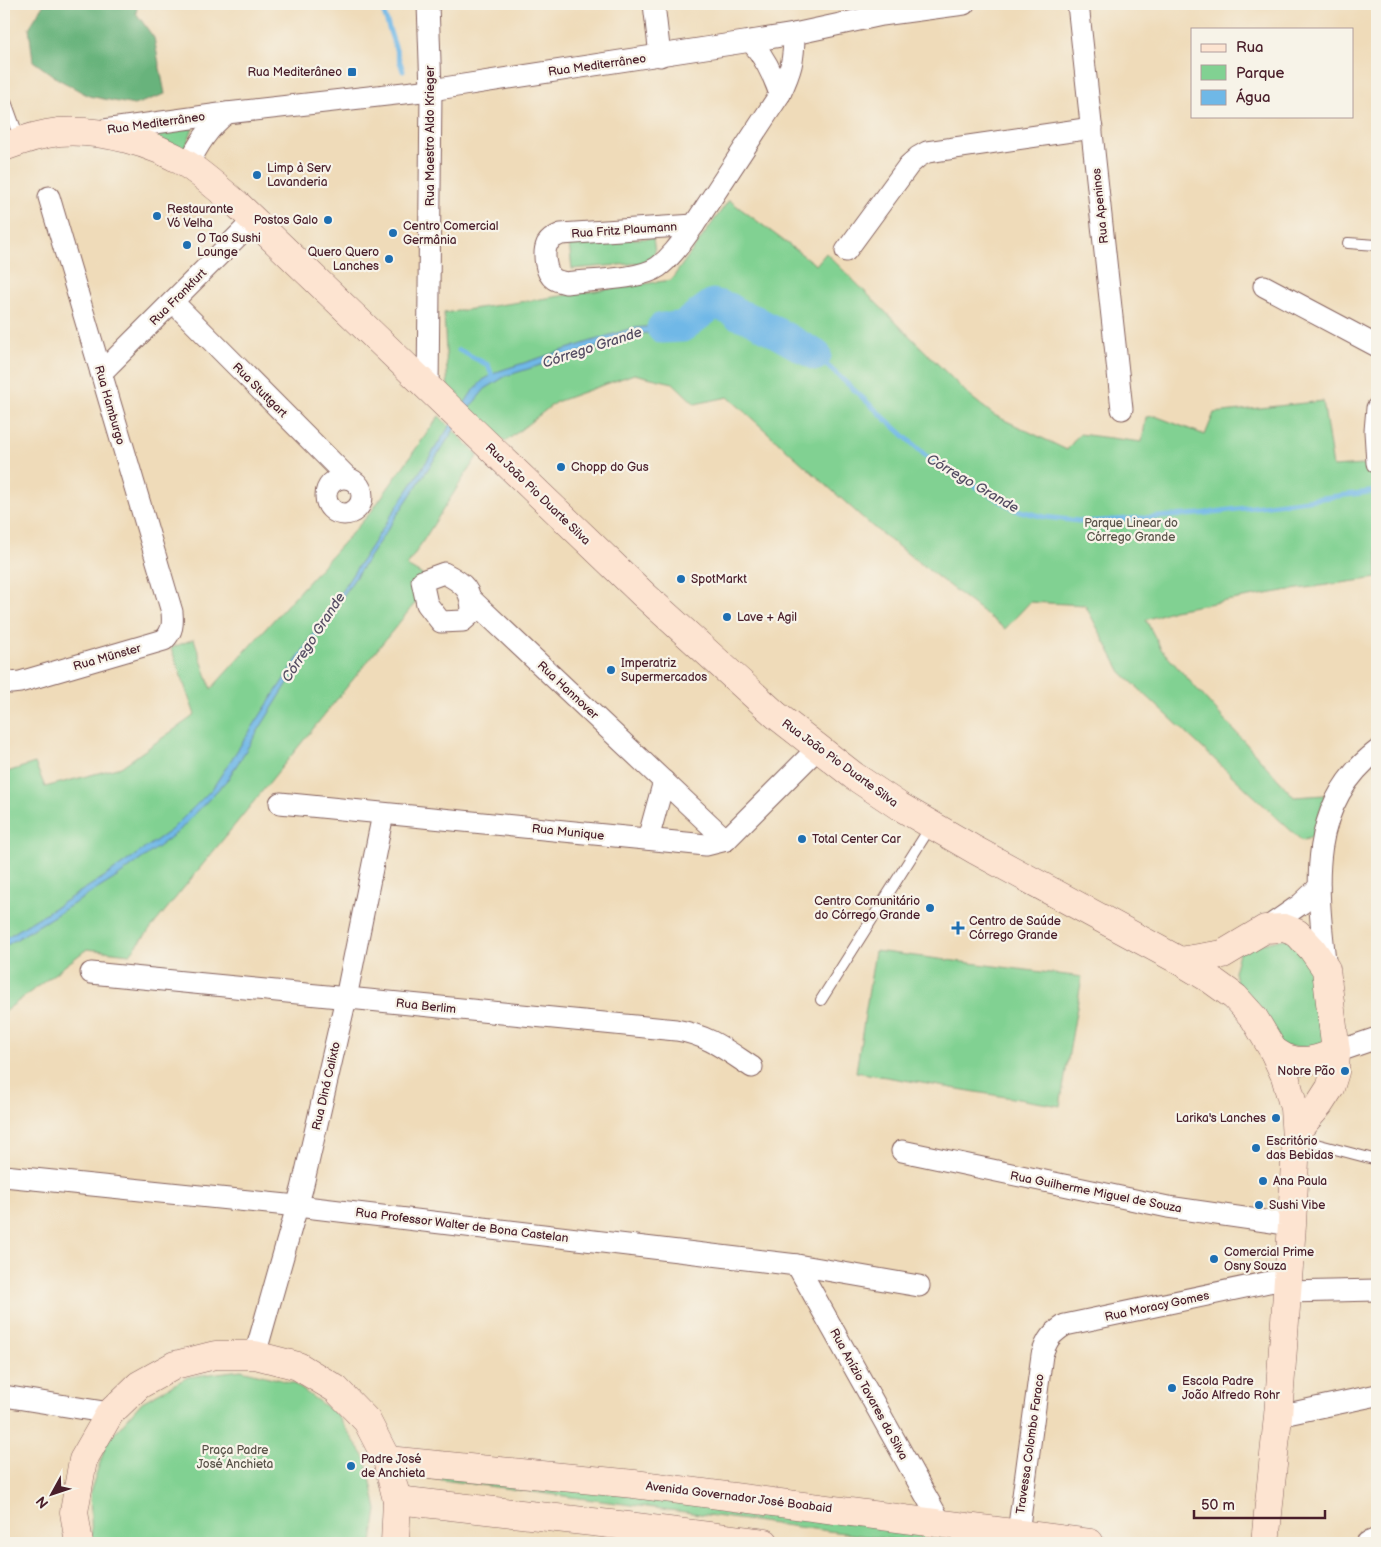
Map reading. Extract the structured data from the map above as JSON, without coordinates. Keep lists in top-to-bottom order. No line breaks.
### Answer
{"streets":{"main road":["Rua João Pio Duarte Silva","Avenida Governador José Boabaid"],"street":["Rua Mediterrâneo","Rua Maestro Aldo Krieger","Rua Apeninos","Rua Fritz Plaumann","Rua Frankfurt","Rua Stuttgart","Rua Hamburgo","Rua Münster","Rua Hannover","Rua Munique","Rua Berlim","Rua Diná Calixto","Rua Guilherme Miguel de Souza","Rua Professor Walter de Bona Castelan","Rua Moracy Gomes","Rua Anízio Tavares da Silva","Travessa Colombo Faraco"]},"crossings":[["Rua Mediterrâneo","Rua Maestro Aldo Krieger"],["Rua Mediterrâneo","Rua Fritz Plaumann"],["Rua Mediterrâneo","Rua João Pio Duarte Silva"],["Rua Maestro Aldo Krieger","Rua João Pio Duarte Silva"],["Rua Frankfurt","Rua Stuttgart"],["Rua Frankfurt","Rua Hamburgo"],["Rua Frankfurt","Rua João Pio Duarte Silva"],["Rua Hamburgo","Rua Münster"],["Rua João Pio Duarte Silva","Rua Guilherme Miguel de Souza"],["Rua João Pio Duarte Silva","Rua Moracy Gomes"],["Rua Hannover","Rua Munique"],["Rua Munique","Rua Diná Calixto"],["Rua Berlim","Rua Diná Calixto"],["Rua Diná Calixto","Rua Professor Walter de Bona Castelan"],["Rua Professor Walter de Bona Castelan","Rua Anízio Tavares da Silva"],["Rua Moracy Gomes","Travessa Colombo Faraco"],["Rua Anízio Tavares da Silva","Avenida Governador José Boabaid"],["Travessa Colombo Faraco","Avenida Governador José Boabaid"]],"water":["Córrego Grande"],"parks":["Parque Linear do Córrego Grande","Praça Padre José Anchieta"],"places":{"transit":["Rua Mediterâneo"],"other":["Limp à Serv Lavanderia","Restaurante Vó Velha","Postos Galo","Centro Comercial Germânia","O Tao Sushi Lounge","Quero Quero Lanches","Chopp do Gus","SpotMarkt","Lave + Agil","Imperatriz Supermercados","Total Center Car","Centro Comunitário do Córrego Grande","Nobre Pão","Larika's Lanches","Escritório das Bebidas","Ana Paula","Sushi Vibe","Comercial Prime Osny Souza","Escola Padre João Alfredo Rohr","Padre José de Anchieta"],"health":["Centro de Saúde Córrego Grande"]},"legend":["Rua","Parque","Água"],"scale_bar":"50 m","north":"bottom left"}
